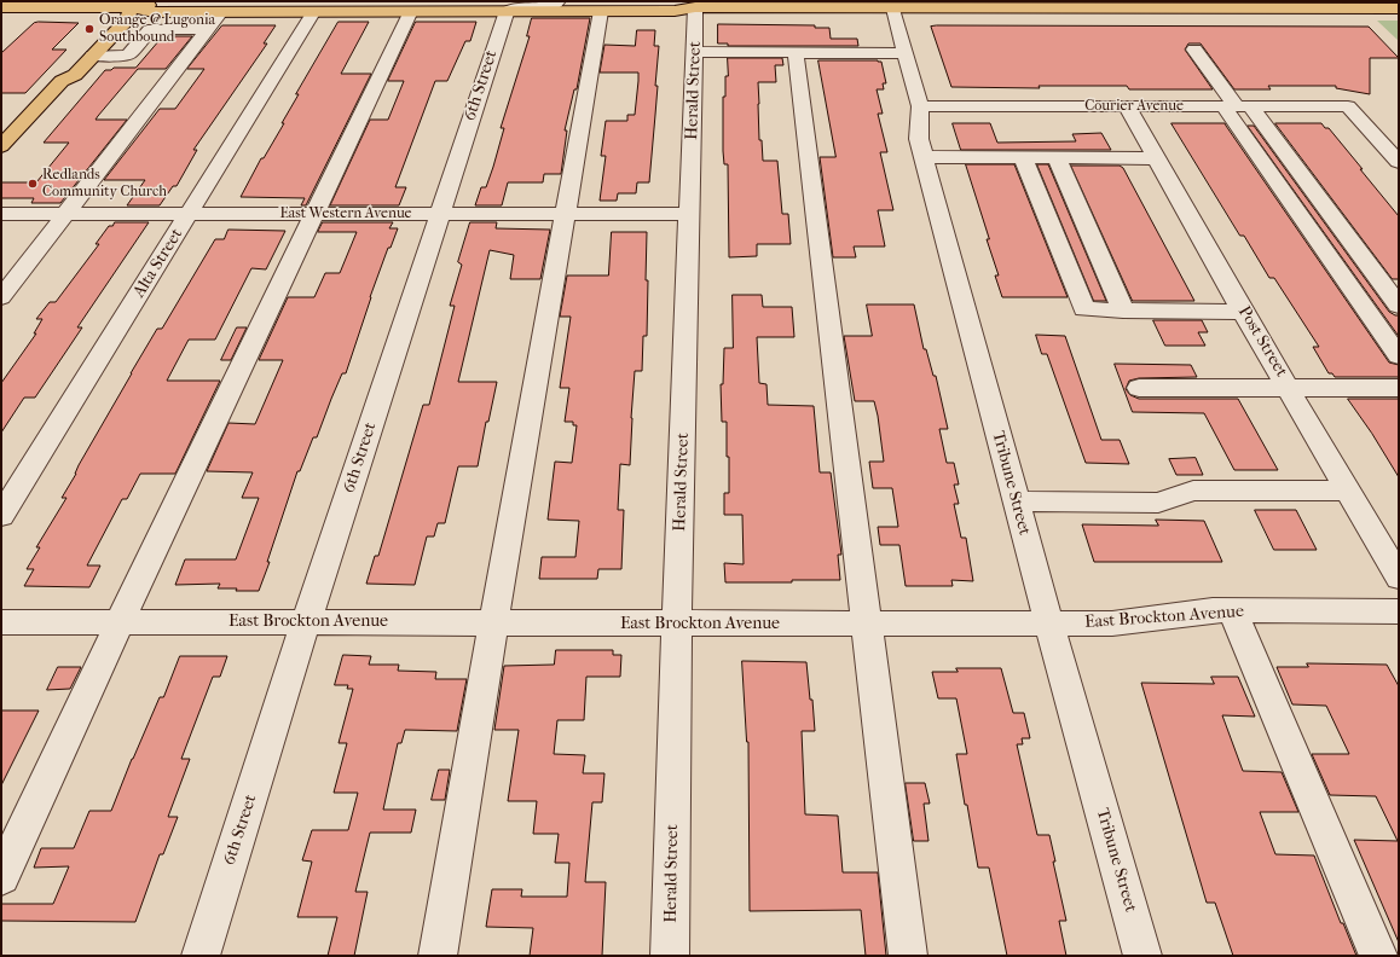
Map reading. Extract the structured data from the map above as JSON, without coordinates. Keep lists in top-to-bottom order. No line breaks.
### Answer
{"streets":{"street":["6th Street","Herald Street","Courier Avenue","East Western Avenue","Alta Street","Post Street","Tribune Street","East Brockton Avenue"]},"crossings":[["6th Street","East Western Avenue"],["6th Street","East Brockton Avenue"],["Herald Street","East Western Avenue"],["Herald Street","East Brockton Avenue"],["Courier Avenue","Post Street"],["Courier Avenue","Tribune Street"],["East Western Avenue","Alta Street"],["Tribune Street","East Brockton Avenue"]],"places":["Orange @ Lugonia Southbound","Redlands Community Church"]}
